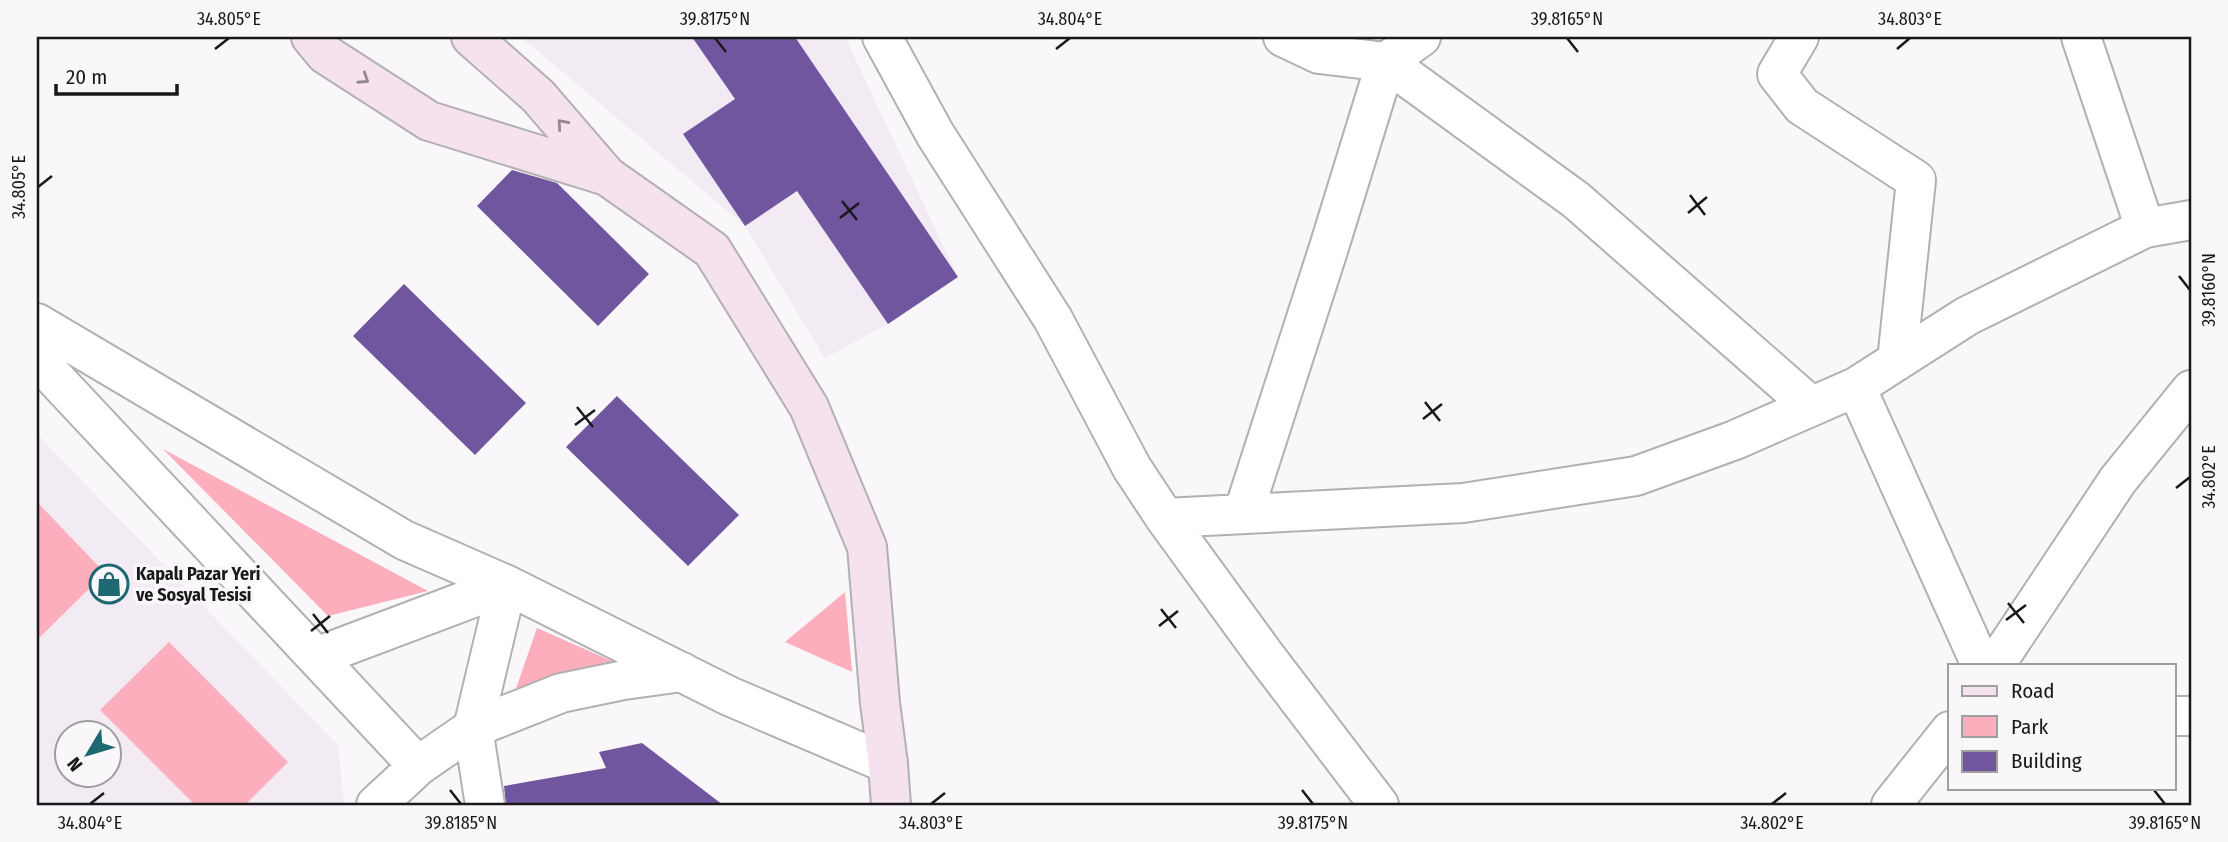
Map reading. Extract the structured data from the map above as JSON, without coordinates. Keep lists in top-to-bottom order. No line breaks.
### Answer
{"places":{"shop":["Kapalı Pazar Yeri ve Sosyal Tesisi"]},"legend":["Road","Park","Building"],"scale_bar":"20 m","north":"bottom left","coordinates":["34.805°E","39.8175°N","34.804°E","39.8165°N","34.803°E","39.8160°N","34.802°E","39.8185°N"]}
